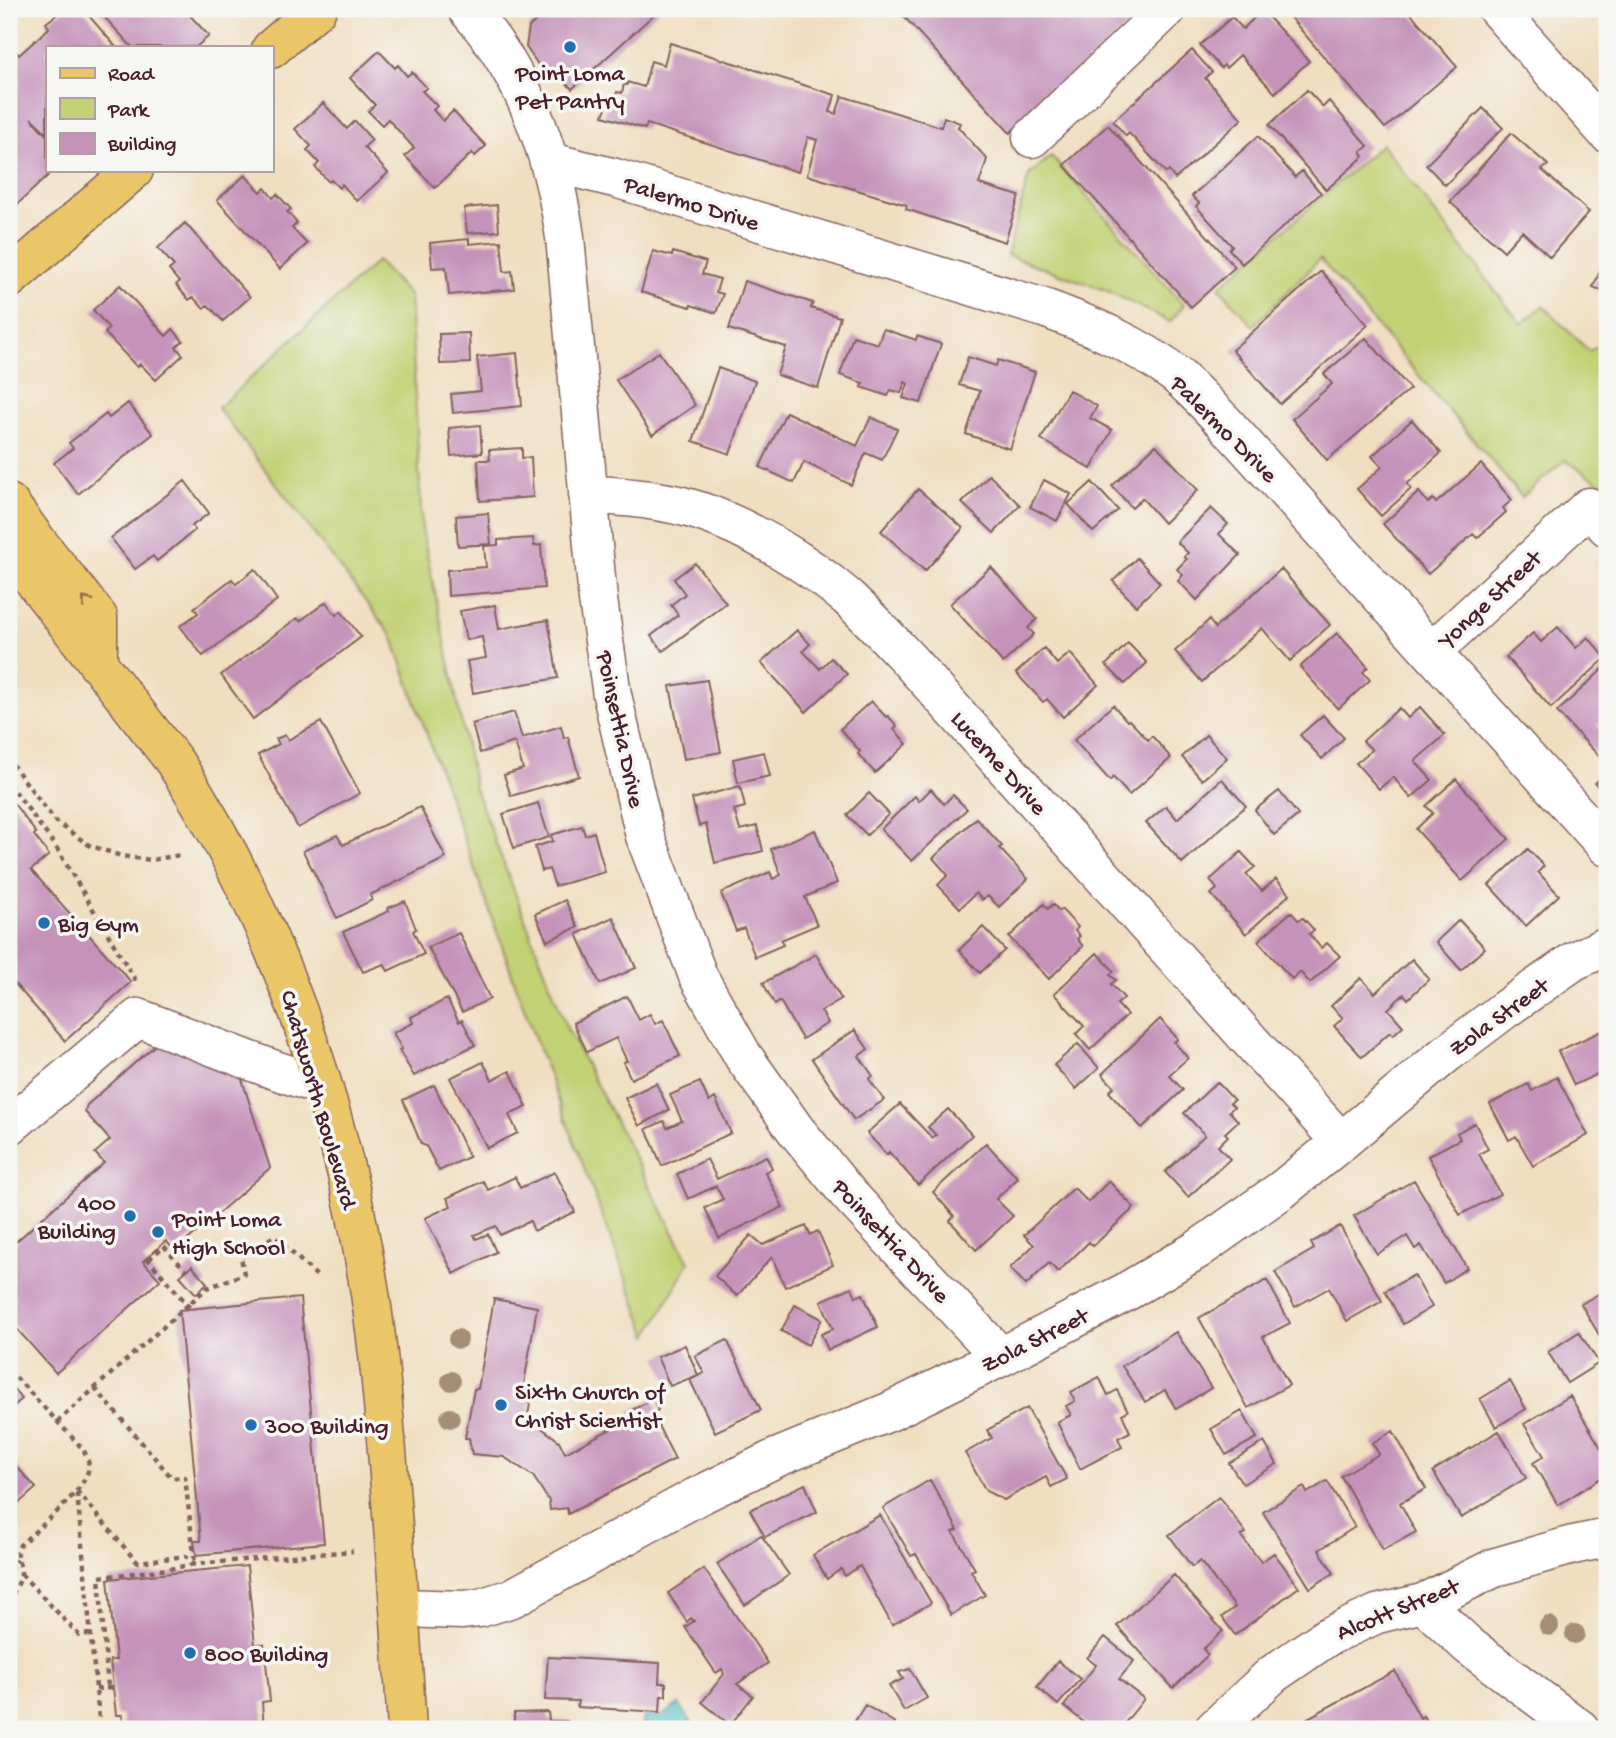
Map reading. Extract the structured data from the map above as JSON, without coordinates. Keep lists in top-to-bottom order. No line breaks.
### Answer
{"streets":{"main road":["Chatsworth Boulevard"],"street":["Palermo Drive","Yonge Street","Poinsettia Drive","Lucerne Drive","Zola Street","Alcott Street"]},"crossings":[["Palermo Drive","Yonge Street"],["Palermo Drive","Poinsettia Drive"],["Poinsettia Drive","Lucerne Drive"],["Poinsettia Drive","Zola Street"],["Lucerne Drive","Zola Street"],["Zola Street","Chatsworth Boulevard"]],"places":["Point Loma Pet Pantry","Big Gym","400 Building","Point Loma High School","Sixth Church of Christ Scientist","300 Building","800 Building"],"legend":["Road","Park","Building"]}
